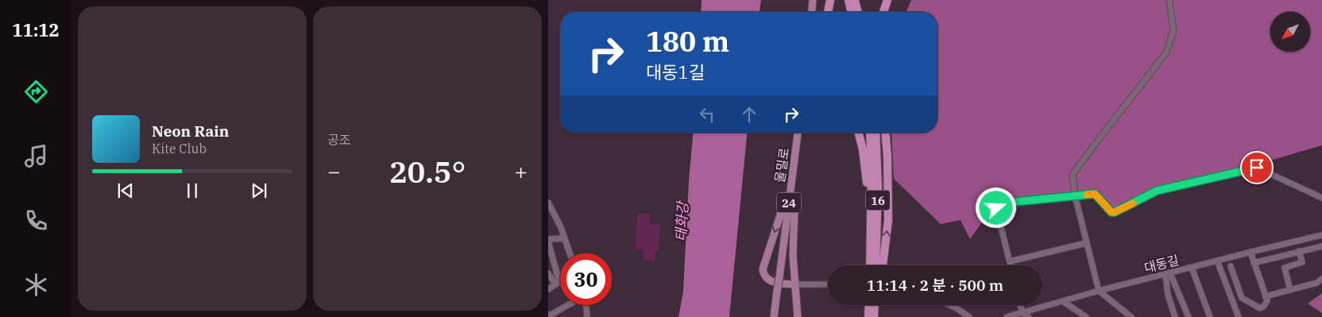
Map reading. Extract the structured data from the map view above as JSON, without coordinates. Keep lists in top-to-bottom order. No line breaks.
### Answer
{"streets":{"highway":["16"],"main road":["울밀로","24"],"street":["대동길"]},"water":["태화강"],"north":"bottom left","page":{"tabs":"11:12","tile":"공조","turn":["180 m","대동1길"],"song":["Neon Rain","Kite Club"],"heat":["−","20.5°","+"],"limit":"30","trip":"11:14 · 2 분 · 500 m"}}
